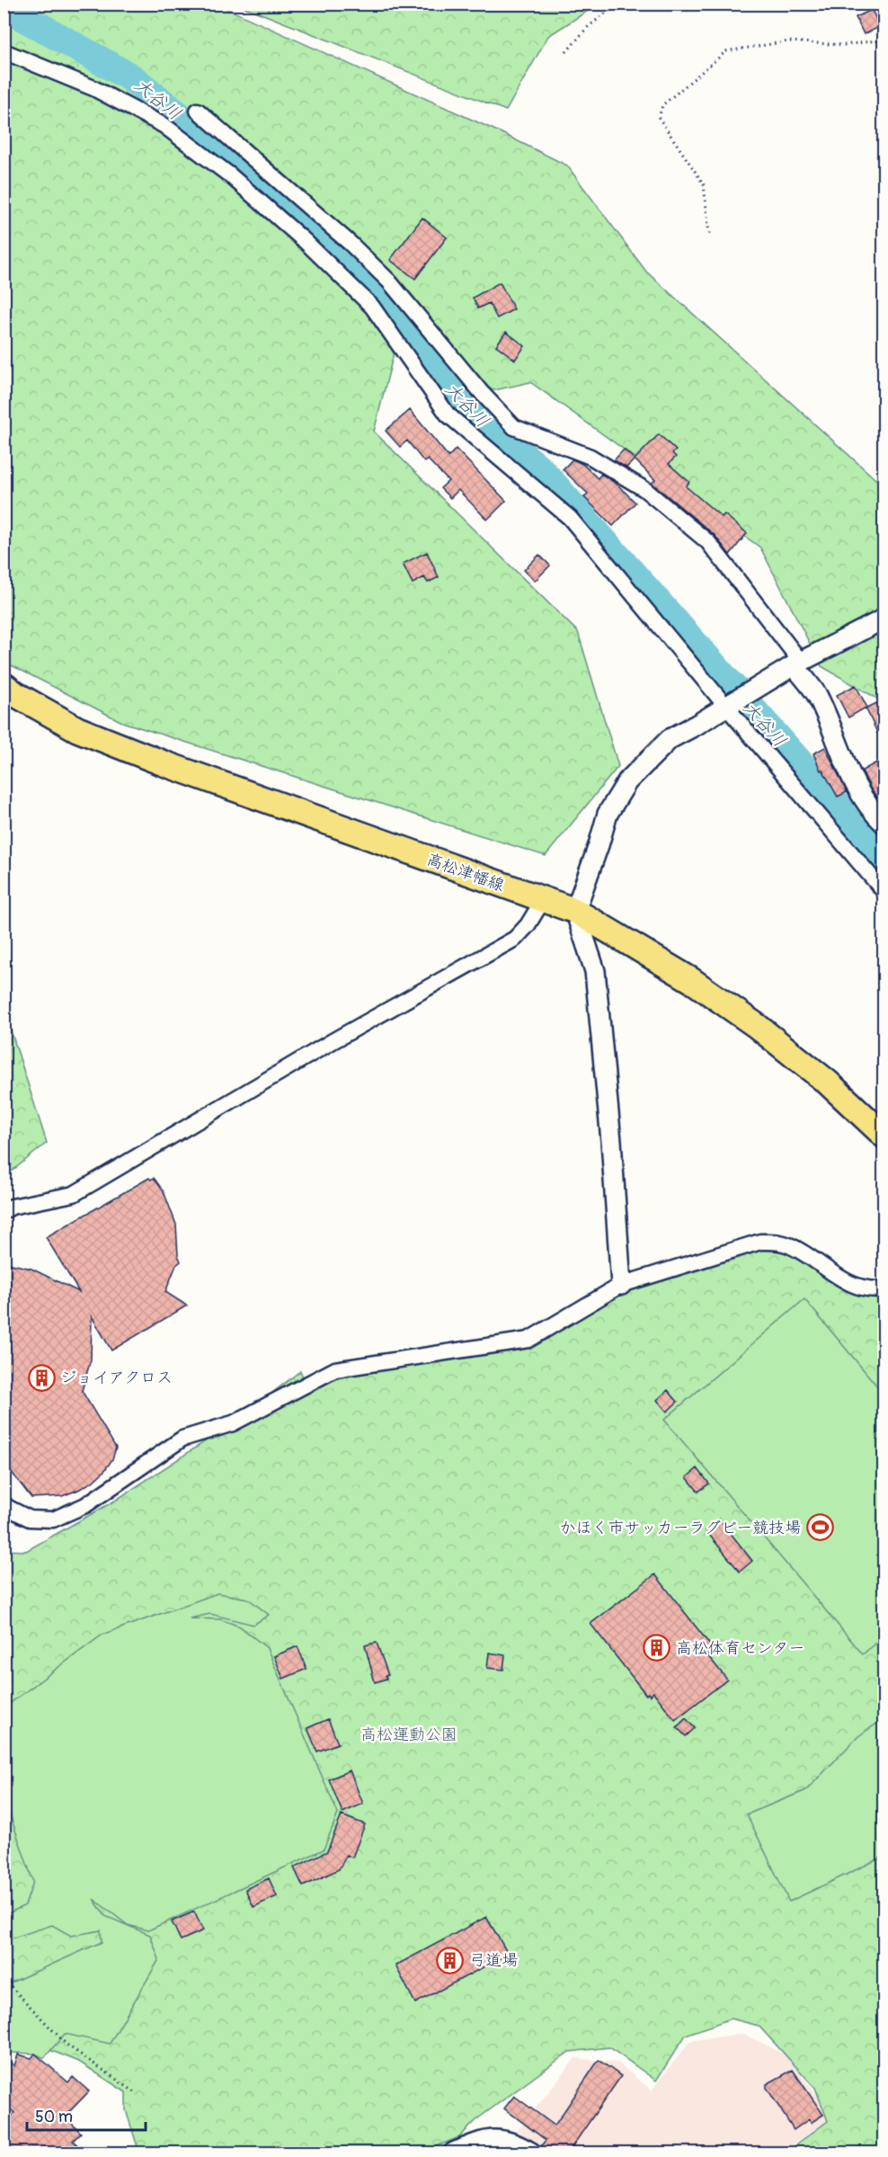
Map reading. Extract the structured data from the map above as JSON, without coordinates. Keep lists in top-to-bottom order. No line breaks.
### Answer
{"streets":{"main road":["高松津幡線"]},"water":["大谷川"],"parks":["高松運動公園"],"places":{"building":["ジョイアクロス","高松体育センター","弓道場"],"sports":["かほく市サッカーラグビー競技場"]},"scale_bar":"50 m"}
